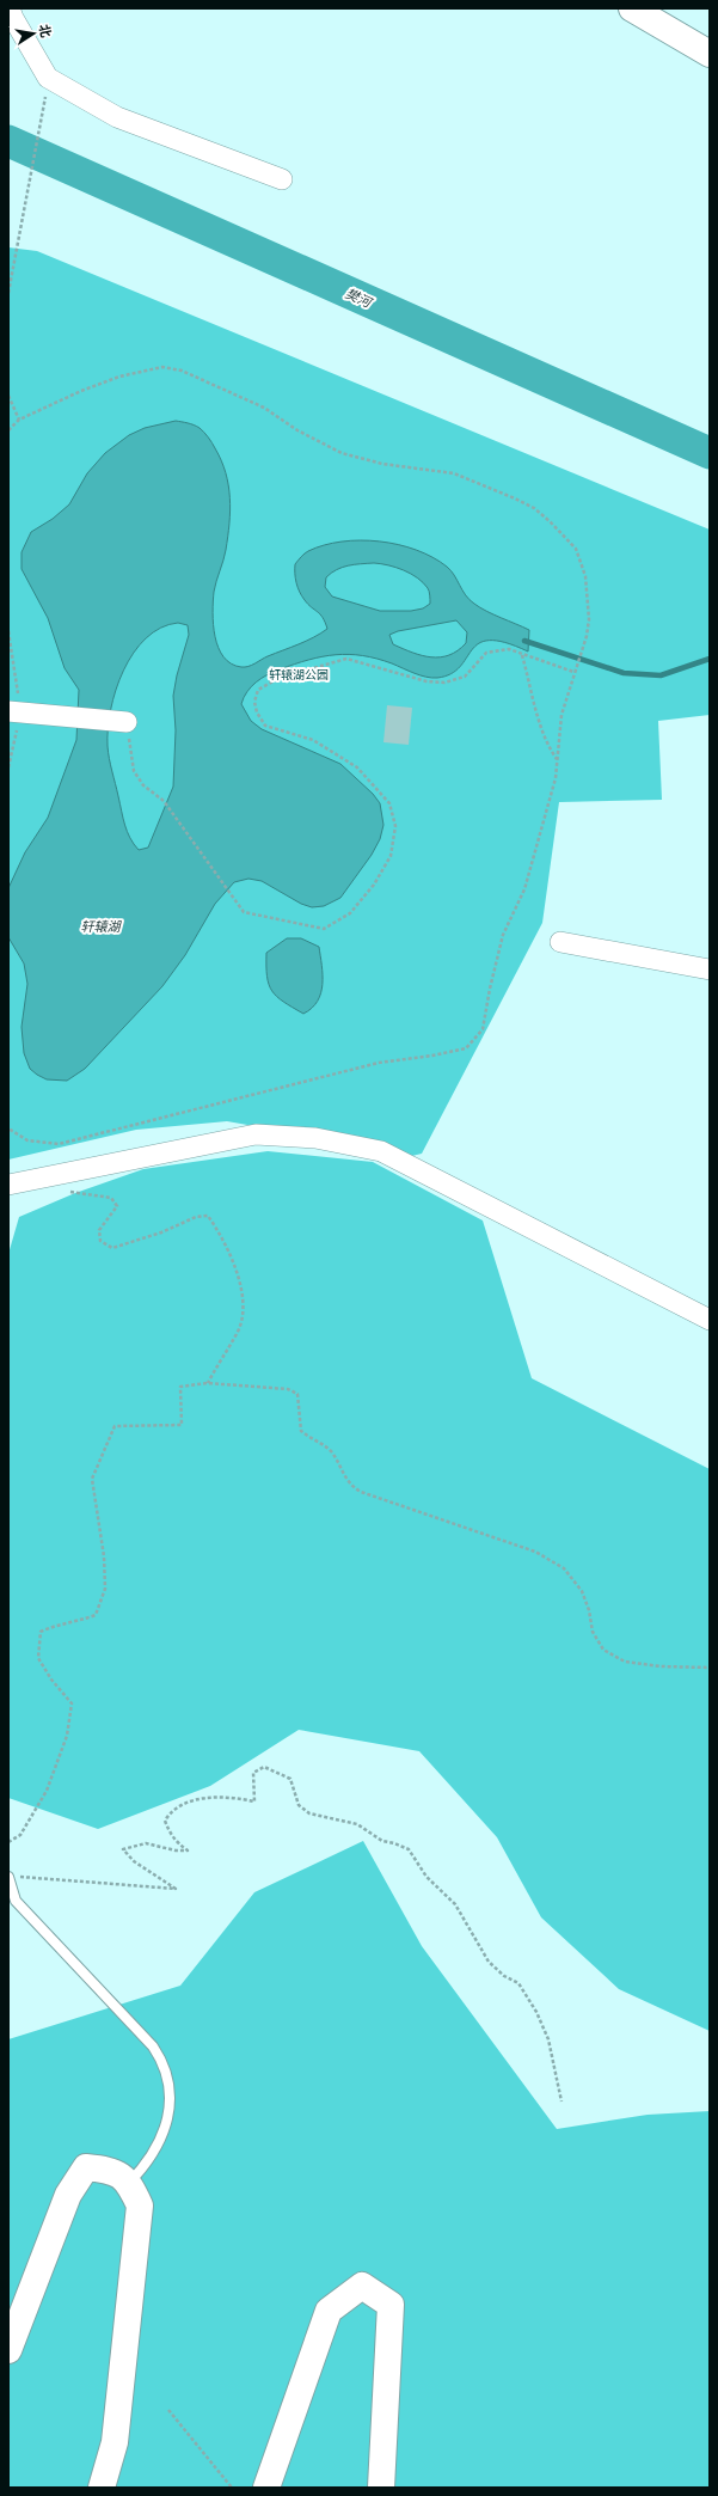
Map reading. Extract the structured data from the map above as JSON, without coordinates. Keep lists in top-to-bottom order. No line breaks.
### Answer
{"water":["樊河","轩辕湖"],"parks":["轩辕湖公园"],"north":"right"}
